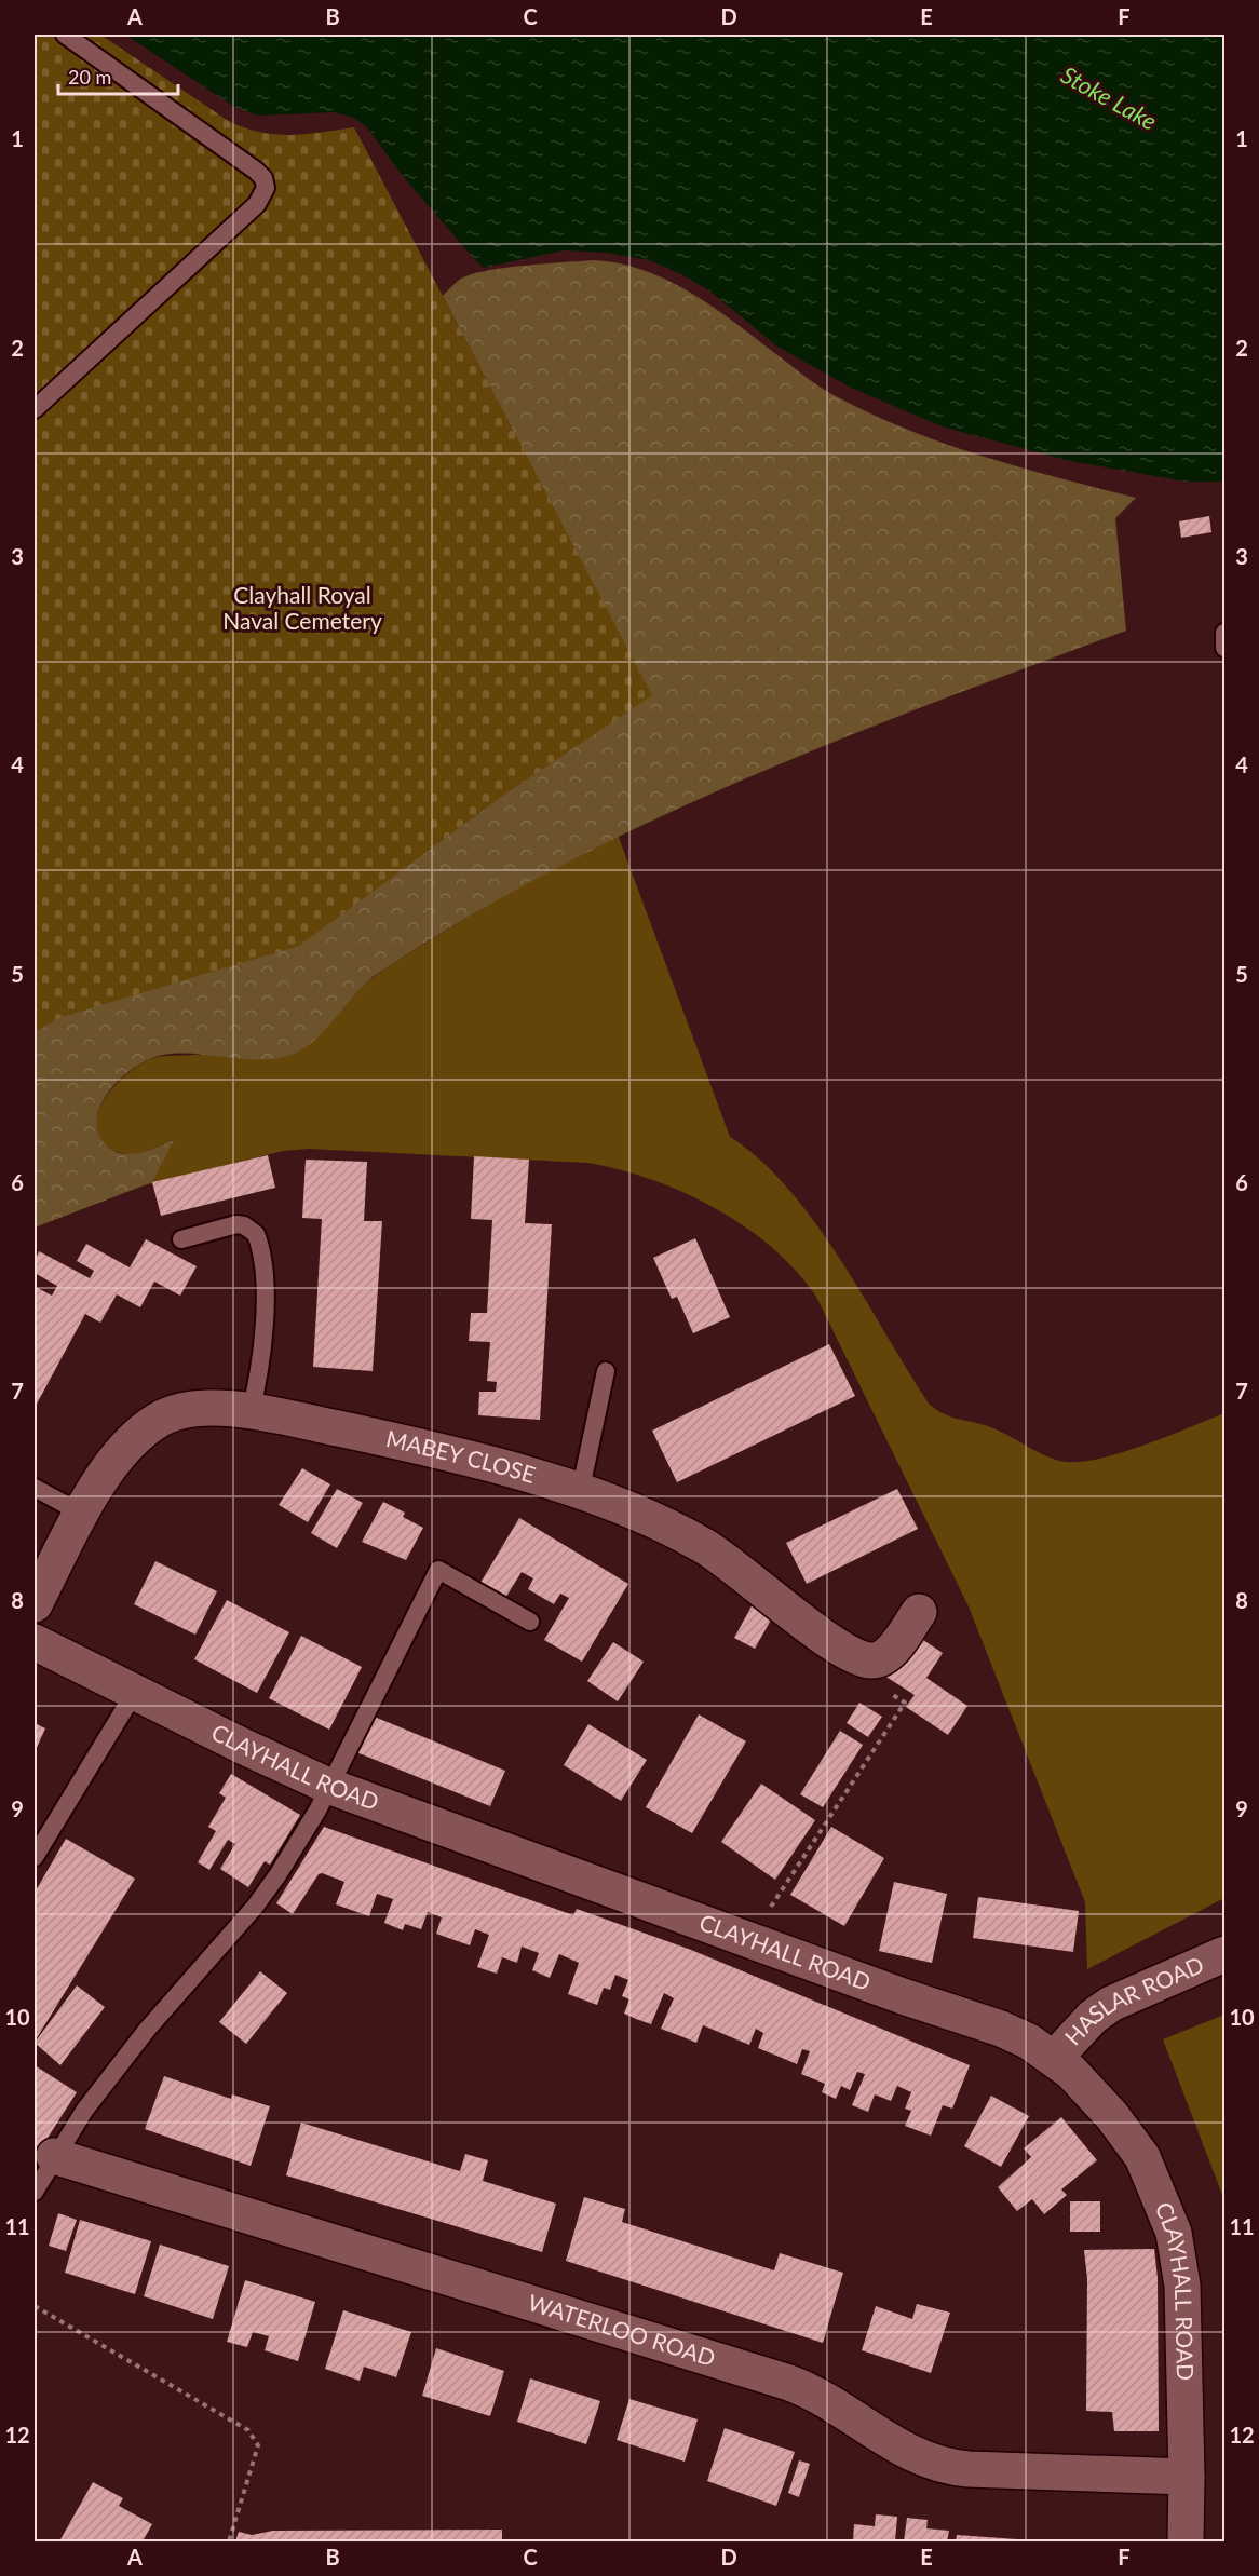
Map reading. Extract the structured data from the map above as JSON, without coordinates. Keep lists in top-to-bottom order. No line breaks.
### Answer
{"streets":{"street":["MABEY CLOSE","CLAYHALL ROAD","HASLAR ROAD","WATERLOO ROAD"]},"crossings":[["CLAYHALL ROAD","HASLAR ROAD"],["CLAYHALL ROAD","WATERLOO ROAD"]],"water":["Stoke Lake"],"parks":["Clayhall Royal Naval Cemetery"],"scale_bar":"20 m","grid":{"columns":["A","B","C","D","E","F"],"rows":["1","2","3","4","5","6","7","8","9","10","11","12"]}}
